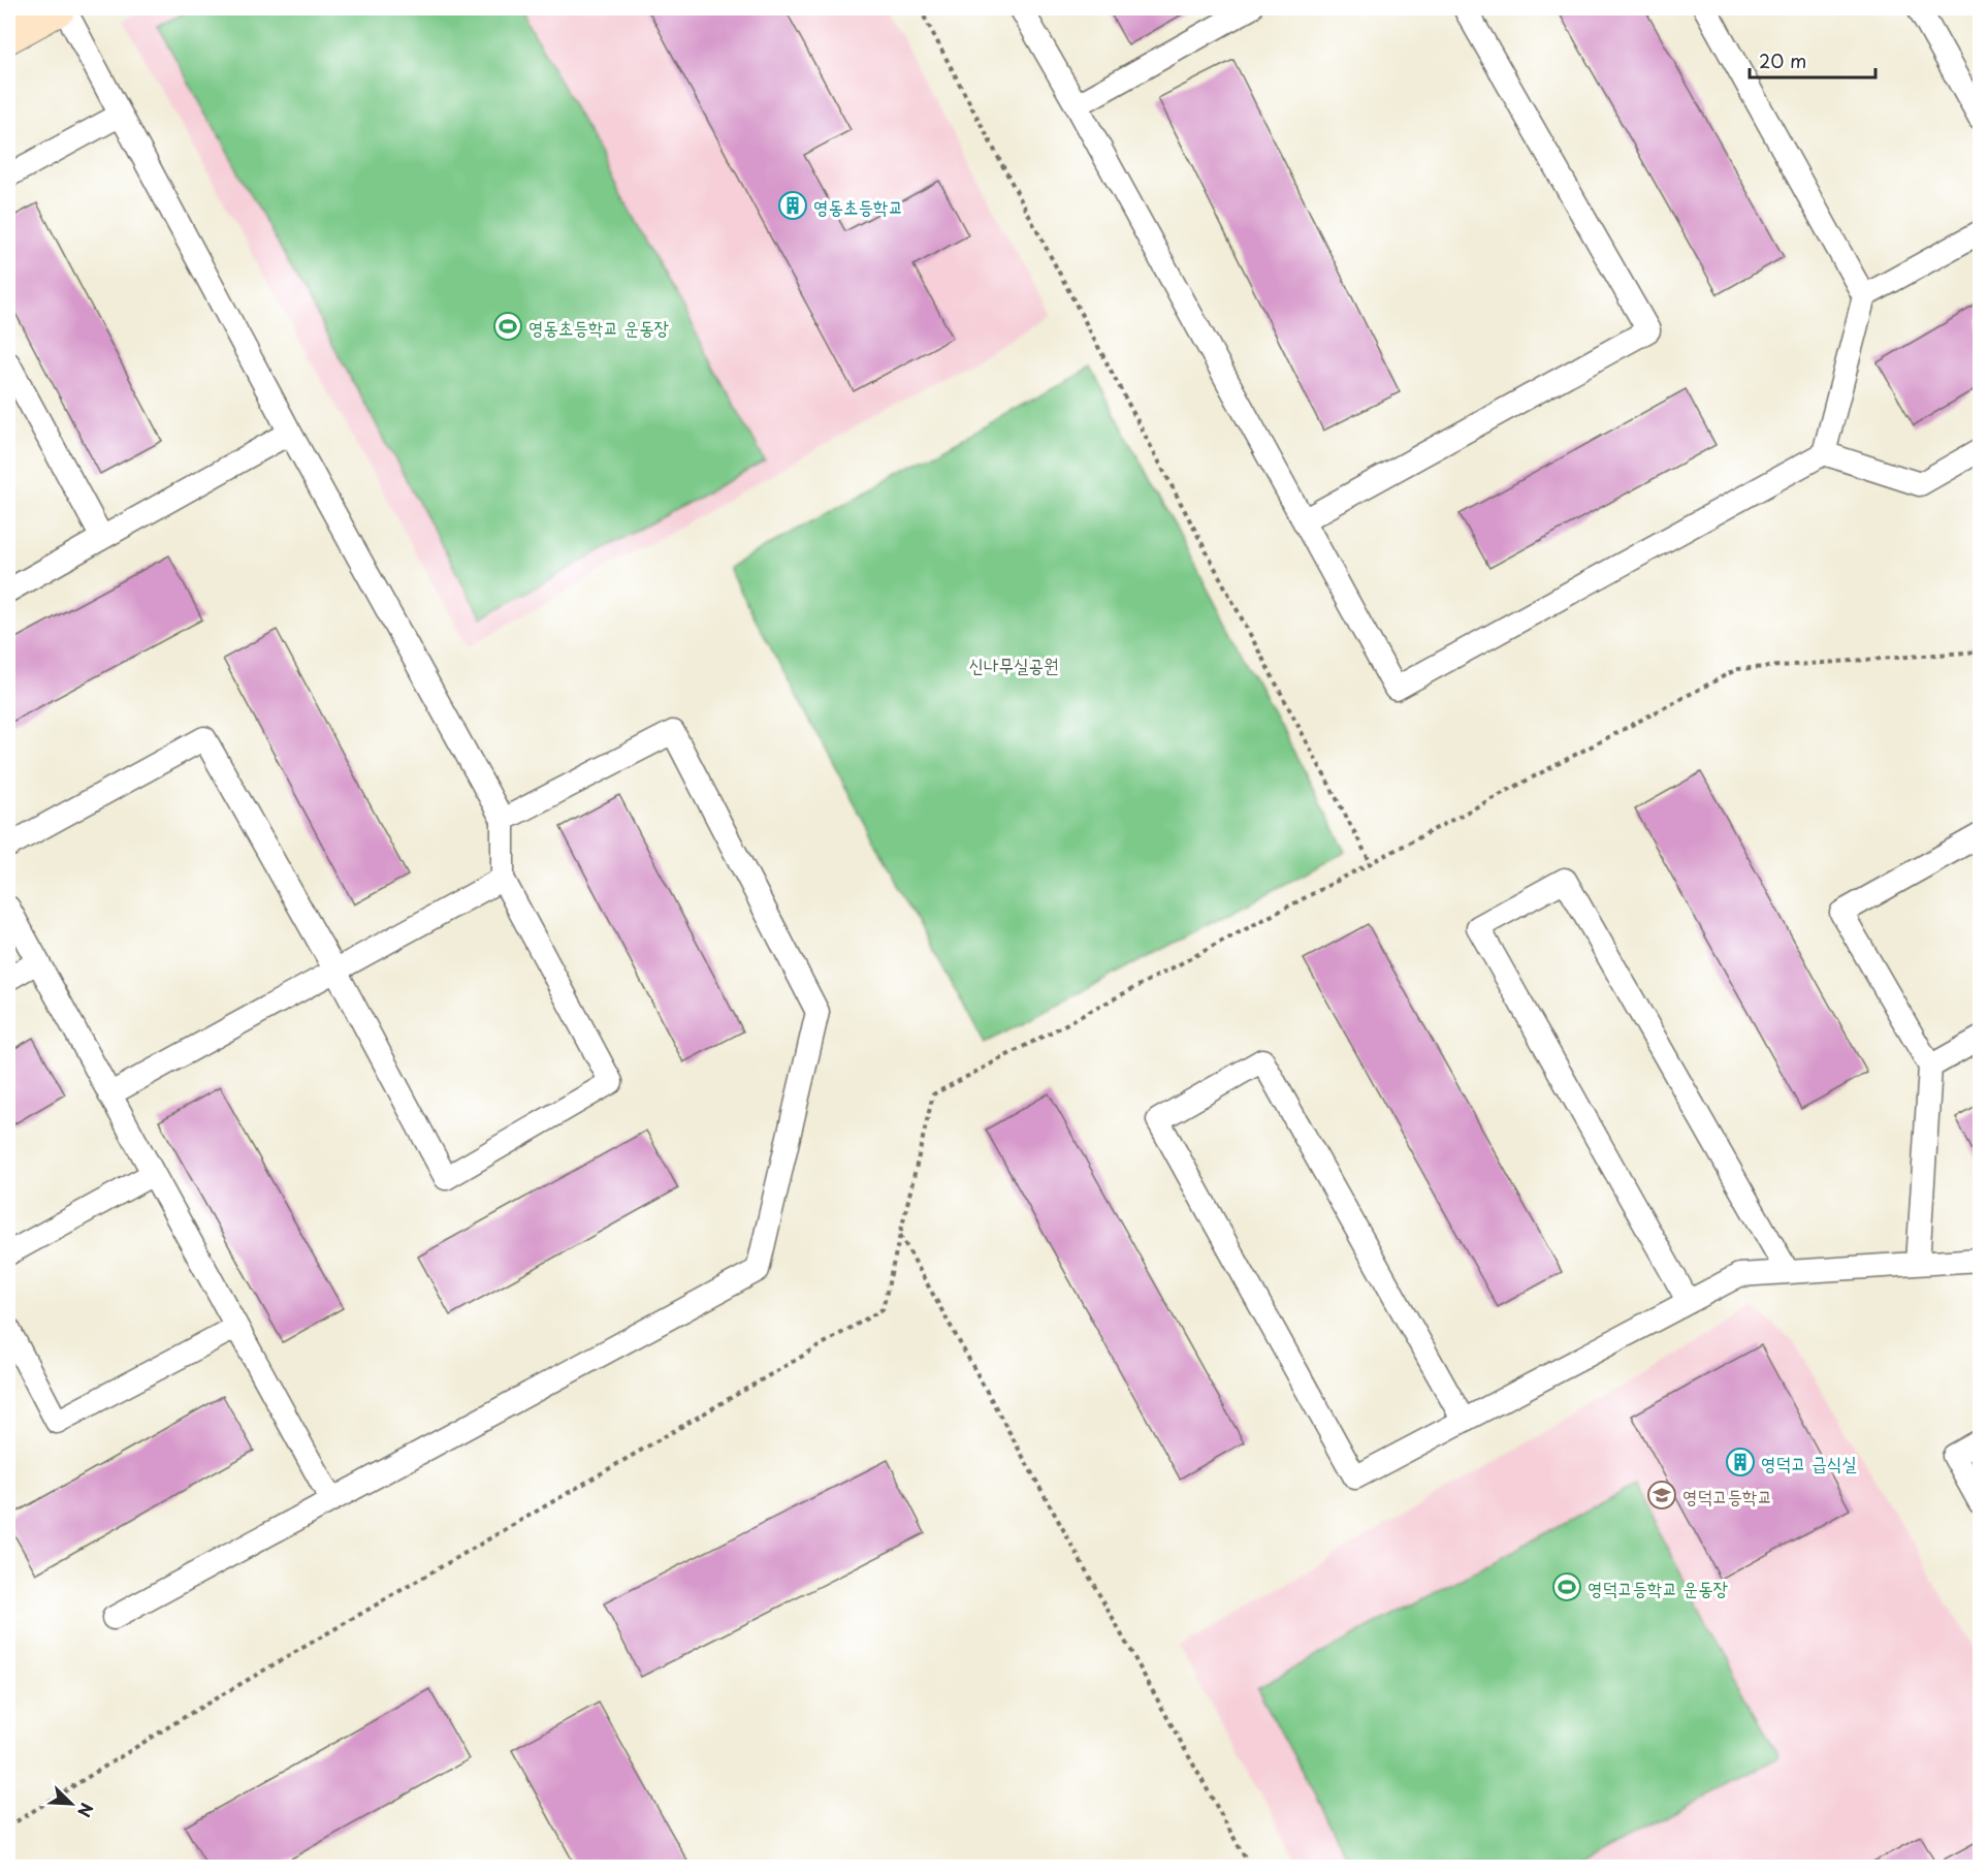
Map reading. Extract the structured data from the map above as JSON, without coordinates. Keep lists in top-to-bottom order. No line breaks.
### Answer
{"parks":["신나무실공원"],"places":{"building":["영동초등학교","영덕고 급식실"],"sports":["영동초등학교 운동장","영덕고등학교 운동장"],"school or university":["영덕고등학교"]},"scale_bar":"20 m","north":"bottom right"}
